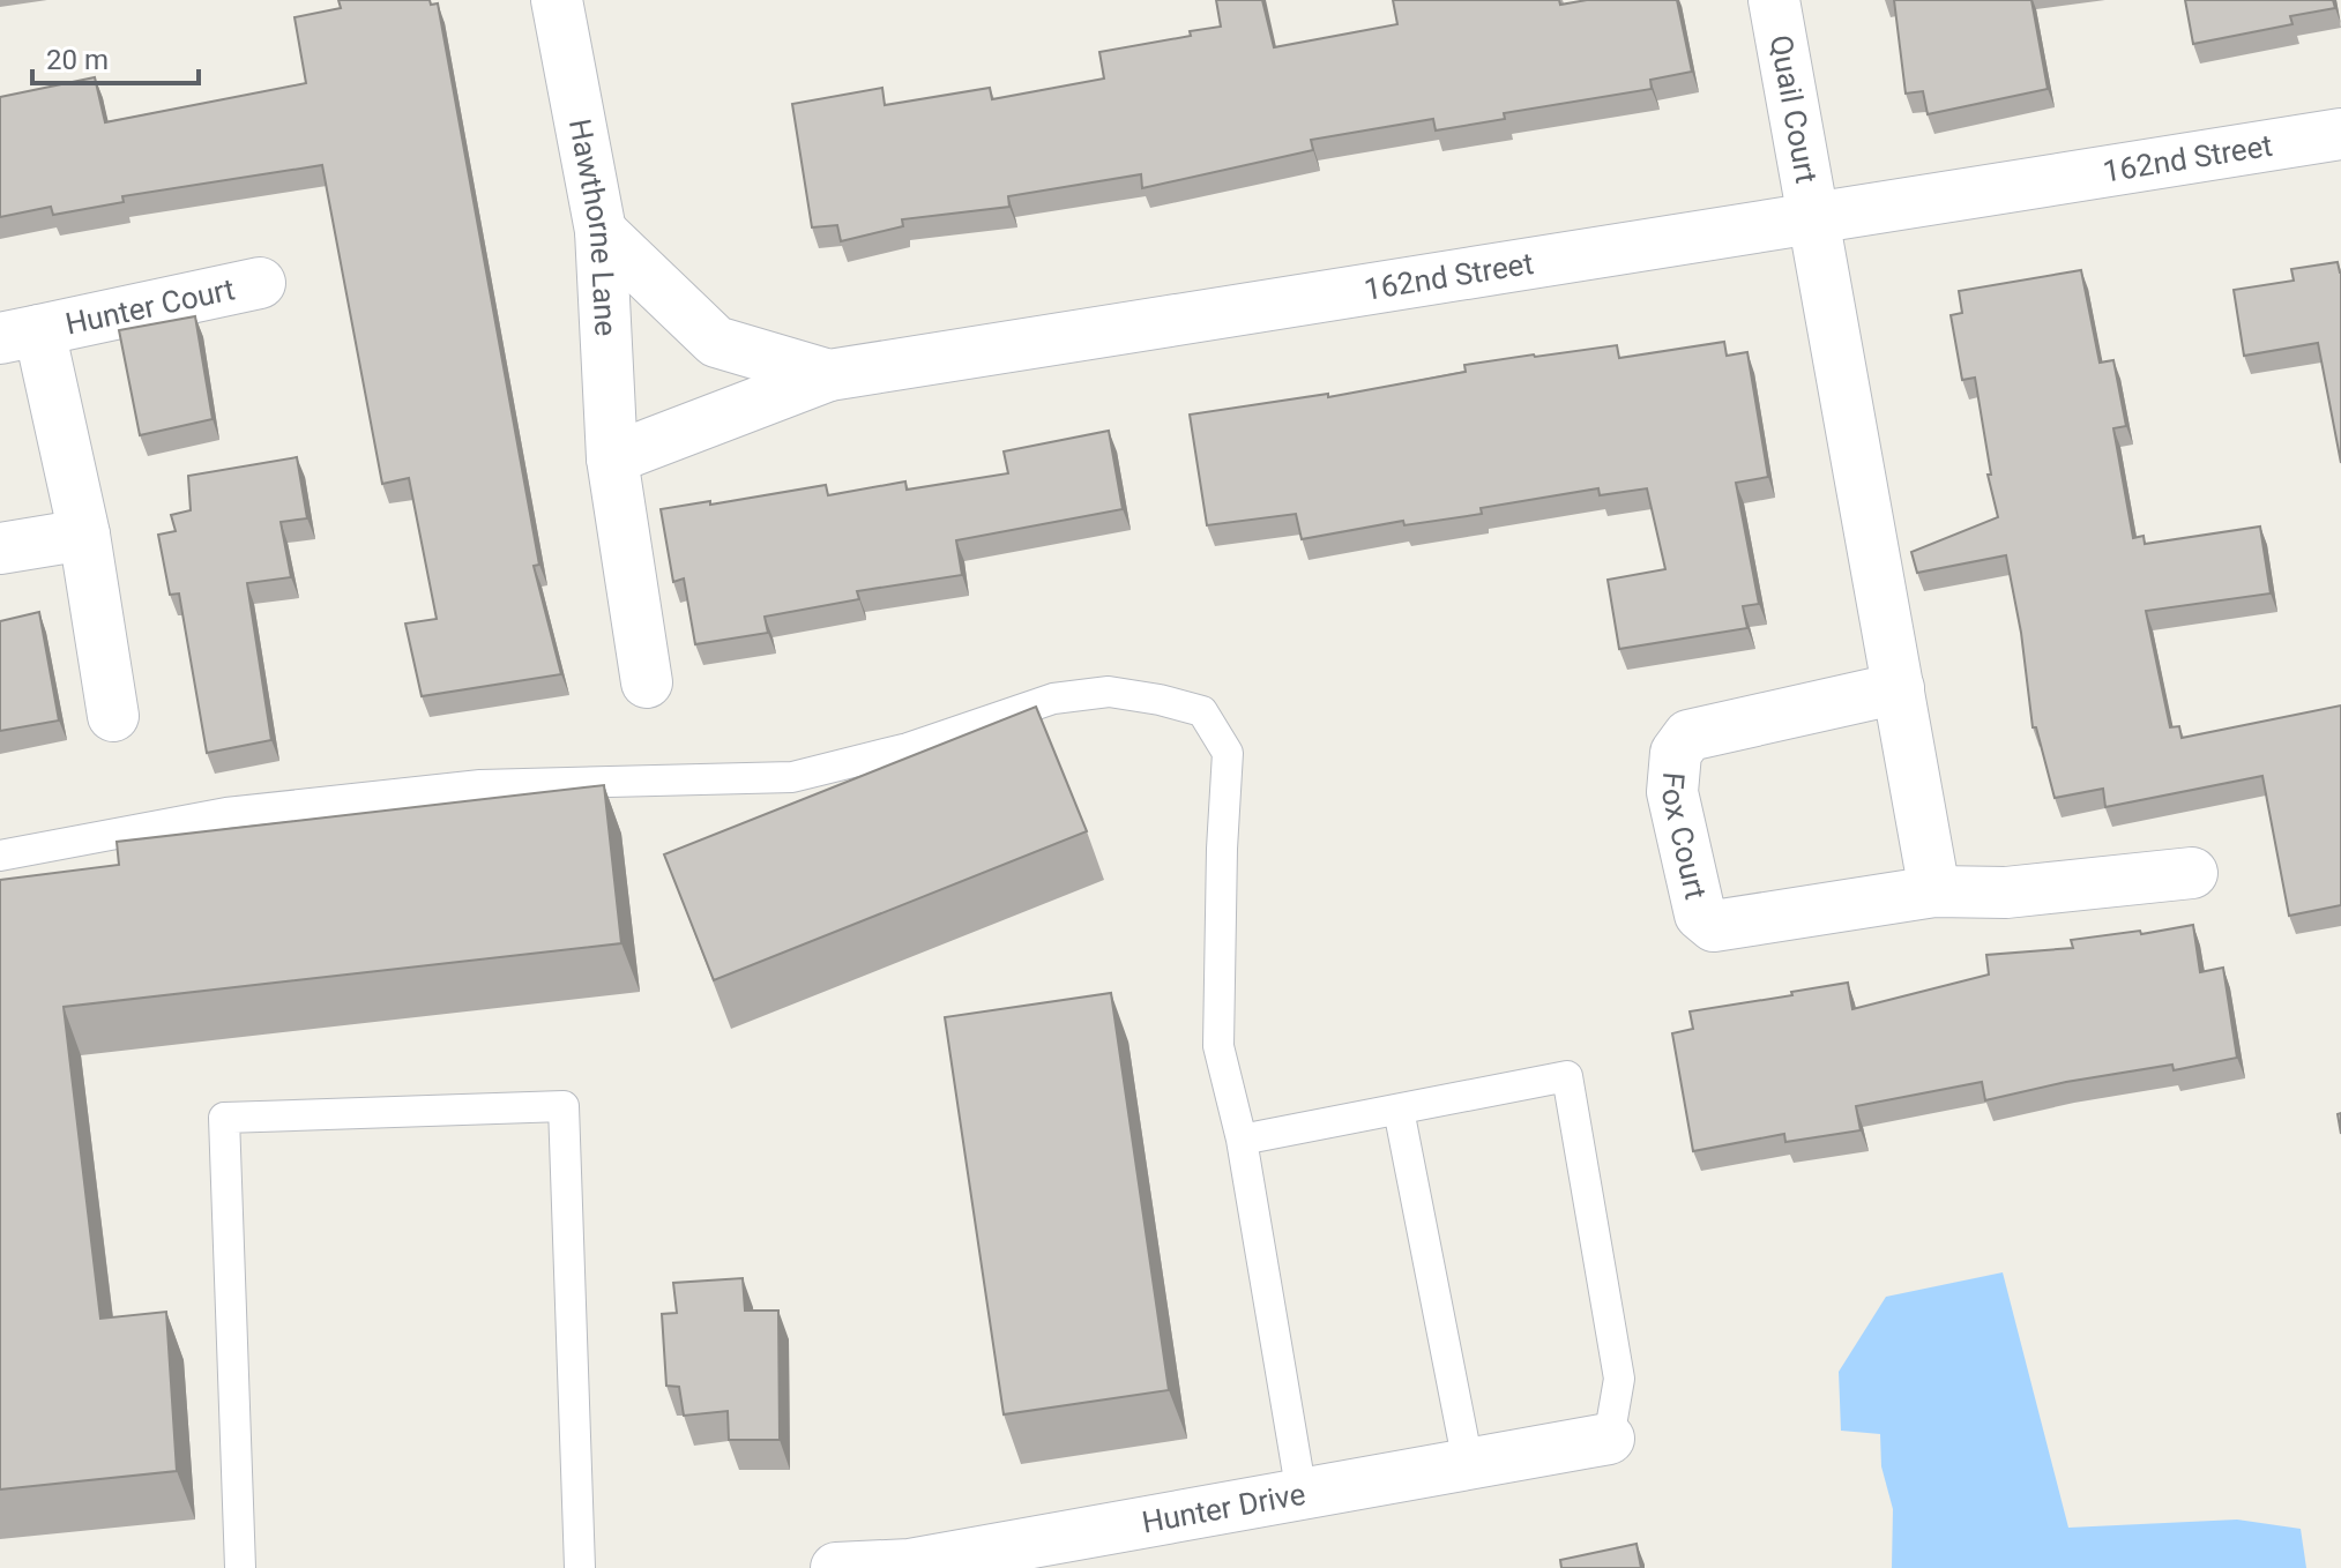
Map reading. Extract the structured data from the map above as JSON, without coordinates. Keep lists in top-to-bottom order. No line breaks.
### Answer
{"streets":{"street":["Quail Court","162nd Street","Hawthorne Lane","Hunter Court","Fox Court","Hunter Drive"]},"crossings":[["Quail Court","162nd Street"],["162nd Street","Hawthorne Lane"]],"scale_bar":"20 m"}
